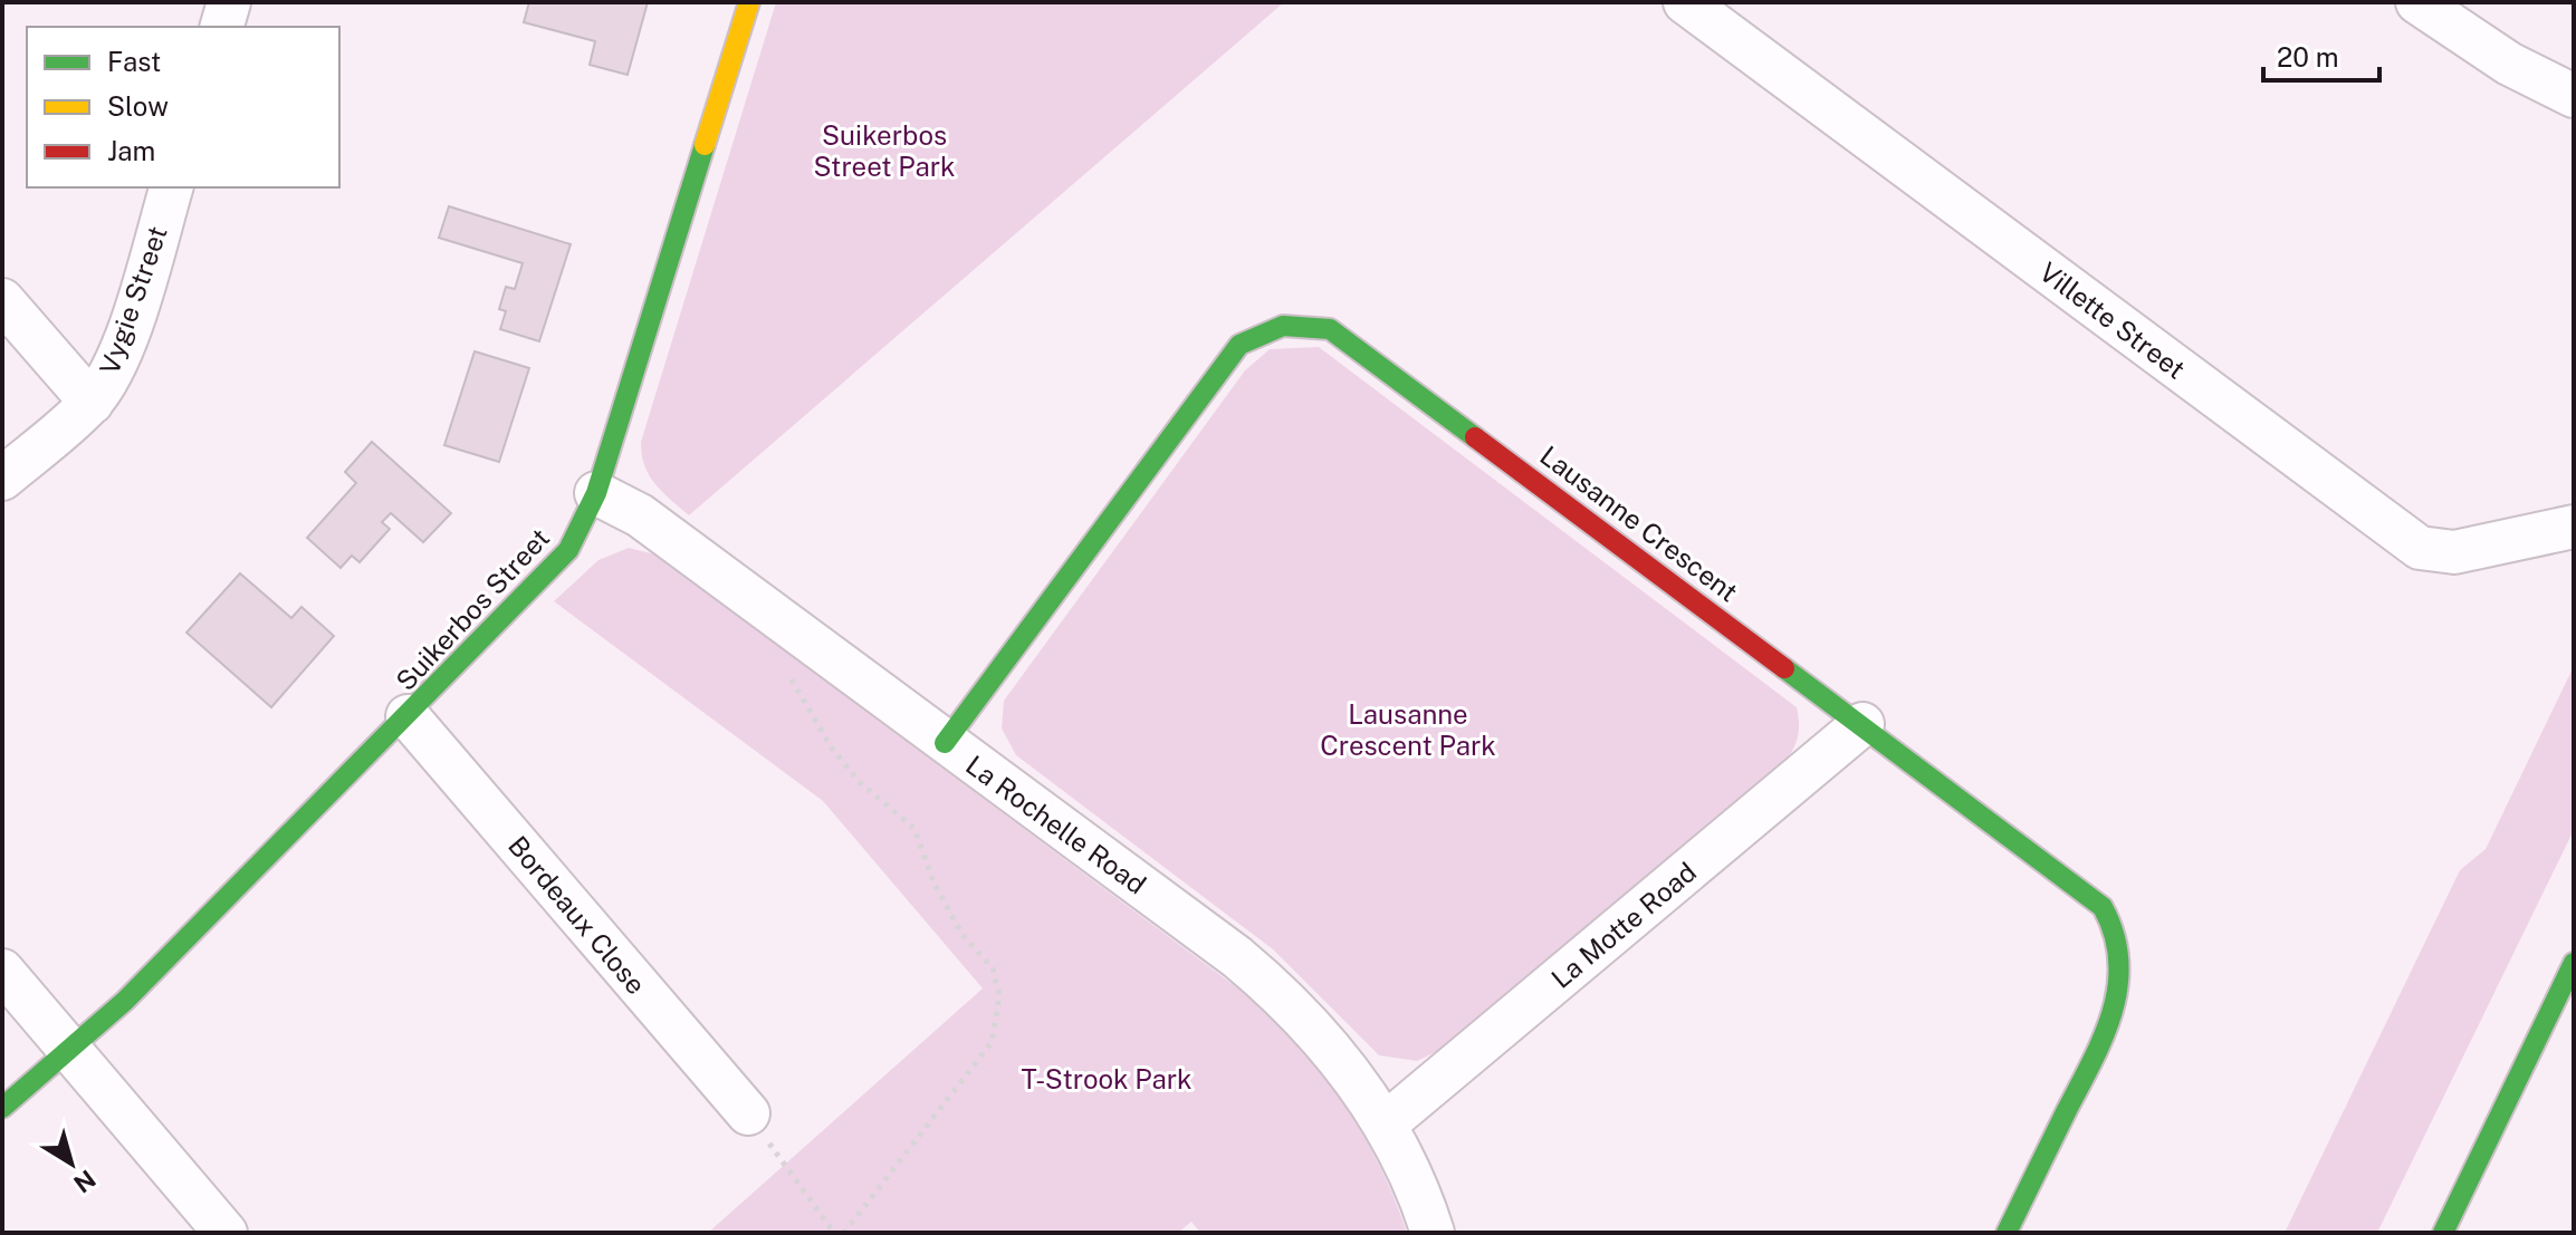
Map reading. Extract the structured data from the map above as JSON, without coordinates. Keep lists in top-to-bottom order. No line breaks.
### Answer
{"streets":{"main road":["Lausanne Crescent","Suikerbos Street"],"street":["Vygie Street","Villette Street","La Rochelle Road","Bordeaux Close","La Motte Road"]},"crossings":[["Lausanne Crescent","La Rochelle Road"],["Lausanne Crescent","La Motte Road"],["Suikerbos Street","La Rochelle Road"],["Suikerbos Street","Bordeaux Close"],["La Rochelle Road","La Motte Road"]],"parks":["Suikerbos Street Park","Lausanne Crescent Park","T-Strook Park"],"legend":["Fast","Slow","Jam"],"scale_bar":"20 m","north":"bottom right"}
